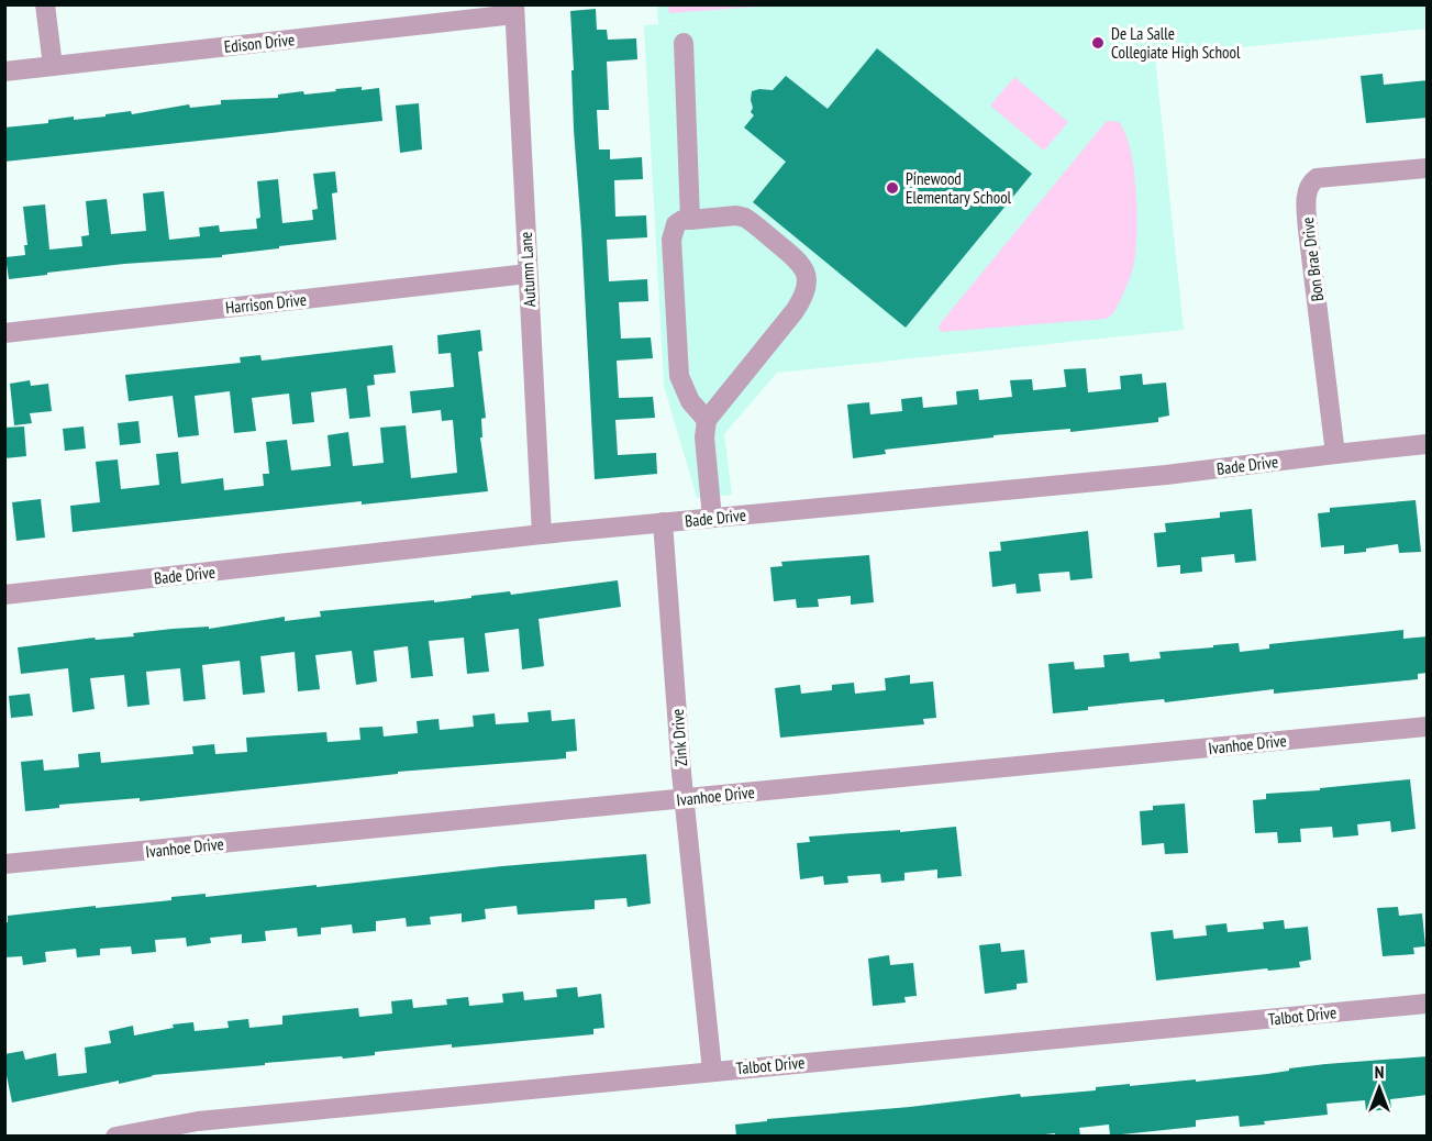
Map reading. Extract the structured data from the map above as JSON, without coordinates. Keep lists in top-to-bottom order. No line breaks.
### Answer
{"streets":{"street":["Edison Drive","Bon Brae Drive","Autumn Lane","Harrison Drive","Bade Drive","Zink Drive","Ivanhoe Drive","Talbot Drive"]},"crossings":[["Edison Drive","Autumn Lane"],["Bon Brae Drive","Bade Drive"],["Autumn Lane","Harrison Drive"],["Autumn Lane","Bade Drive"],["Bade Drive","Zink Drive"],["Zink Drive","Ivanhoe Drive"],["Zink Drive","Talbot Drive"]],"places":["De La Salle Collegiate High School","Pinewood Elementary School"],"north":"top"}
